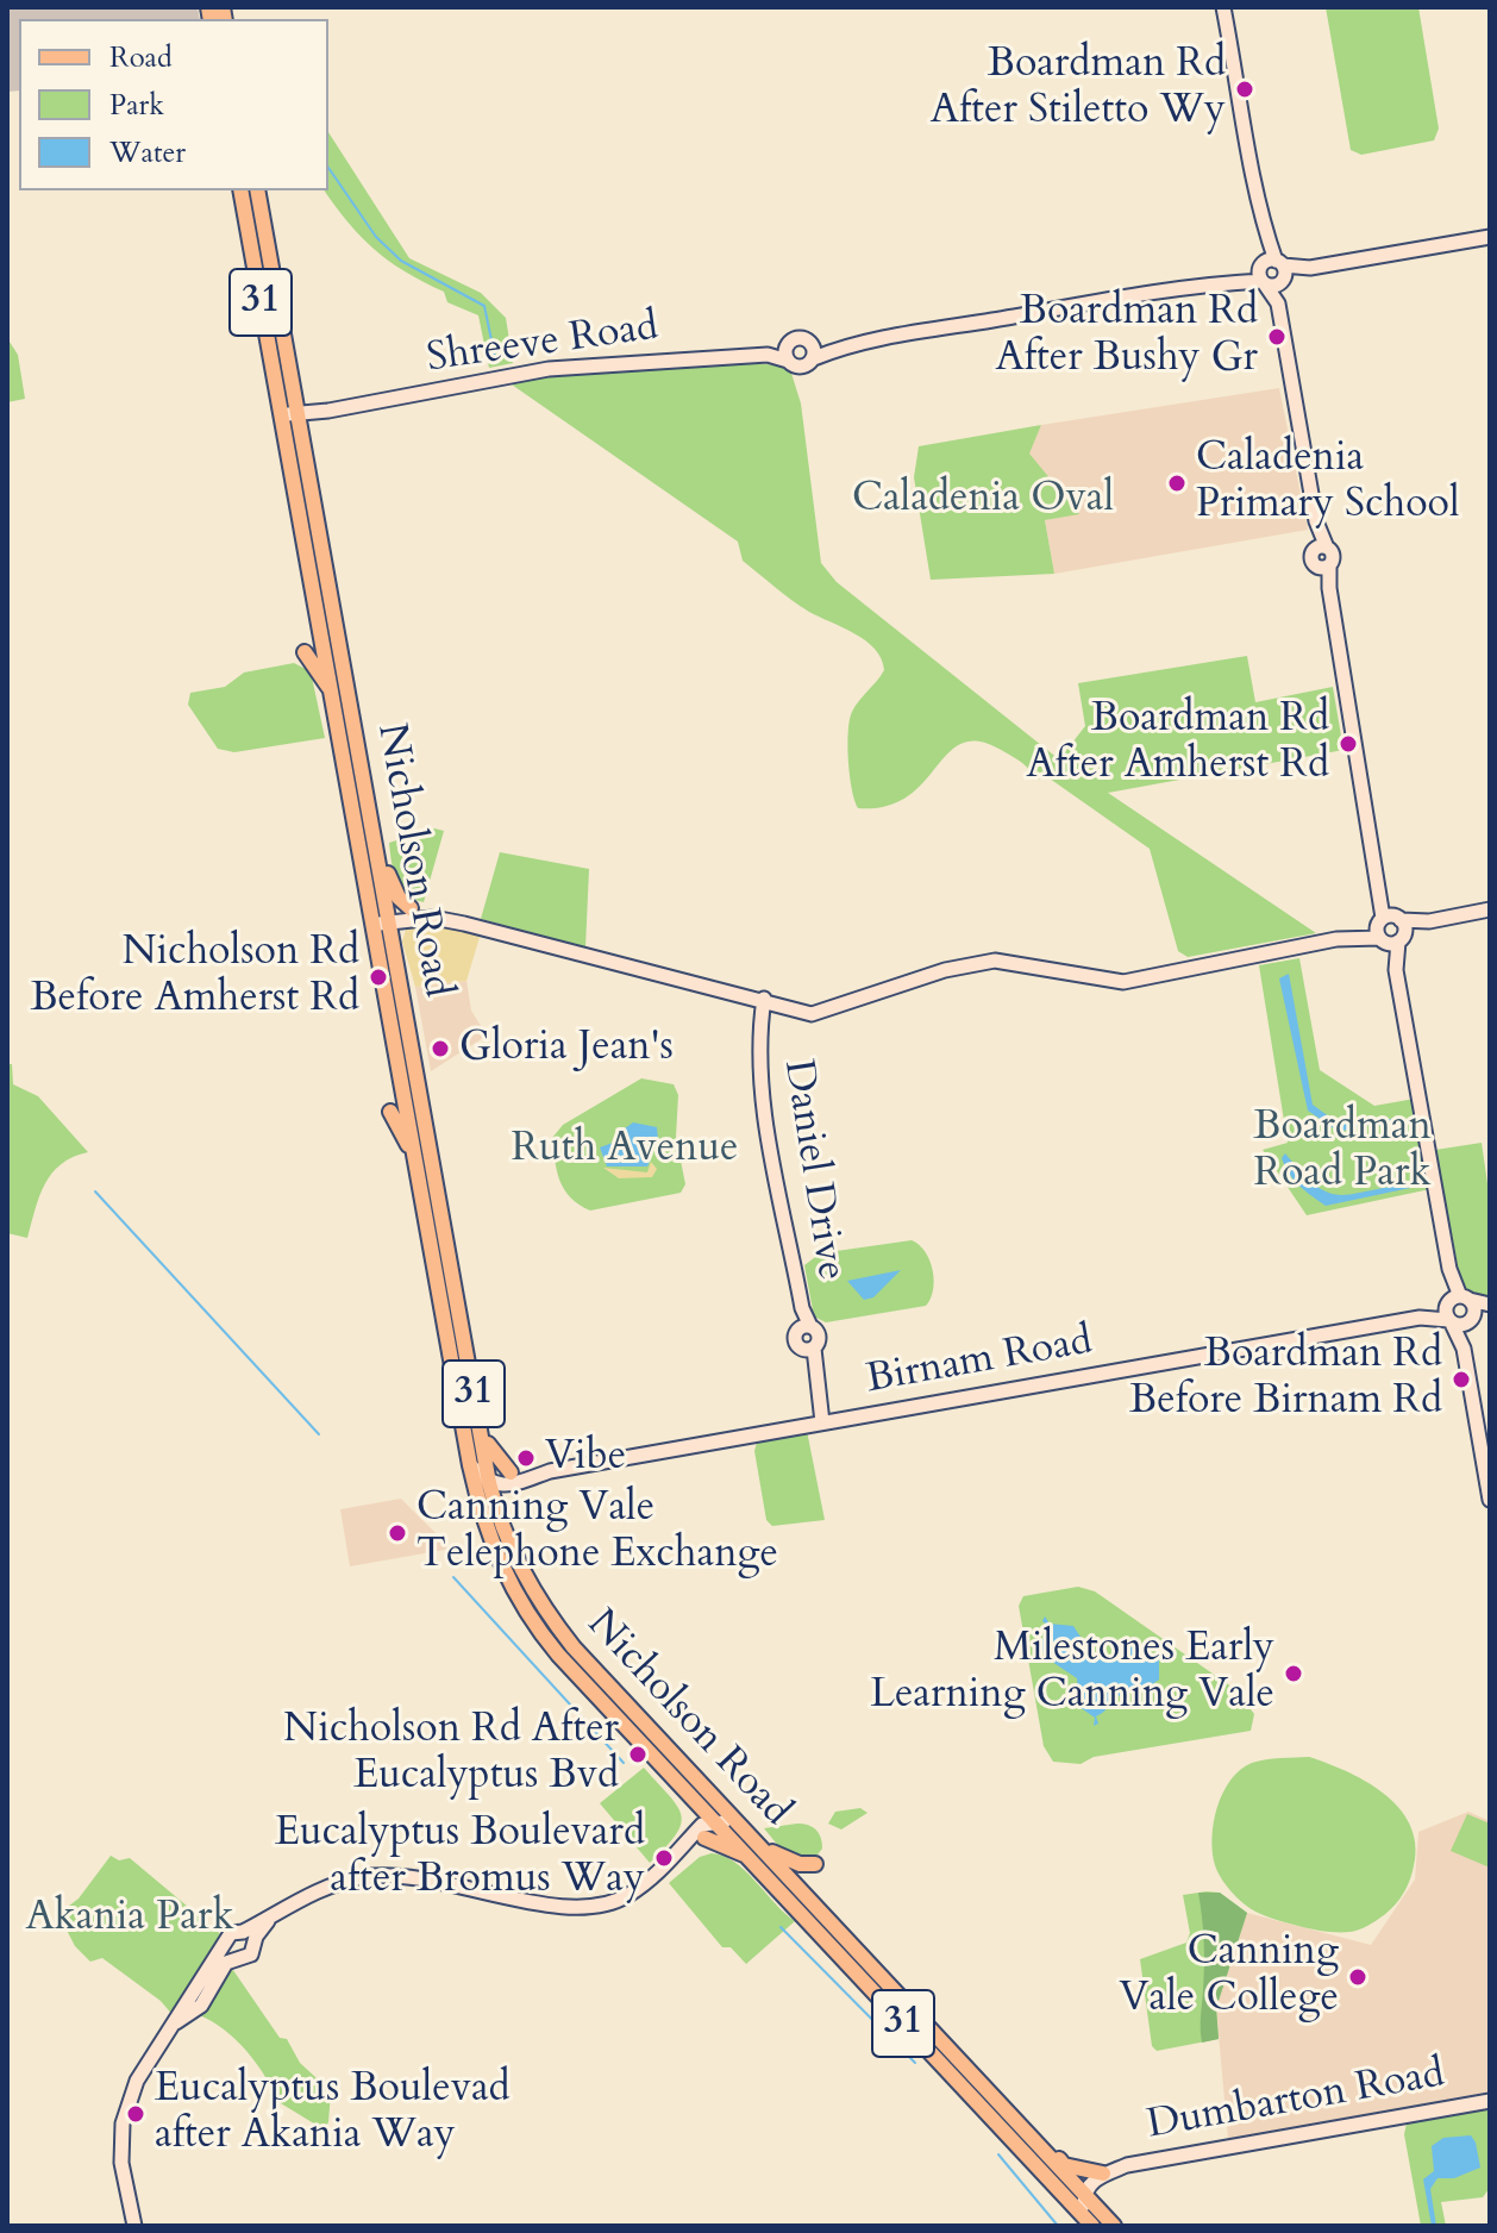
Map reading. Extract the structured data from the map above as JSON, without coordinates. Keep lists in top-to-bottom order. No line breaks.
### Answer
{"streets":{"main road":["31","Nicholson Road"],"street":["Shreeve Road","Daniel Drive","Birnam Road","Dumbarton Road"]},"crossings":[["Shreeve Road","Nicholson Road"],["Nicholson Road","Birnam Road"],["Nicholson Road","Dumbarton Road"],["Daniel Drive","Birnam Road"]],"parks":["Caladenia Oval","Boardman Road Park","Ruth Avenue","Akania Park"],"places":["Boardman Rd After Stiletto Wy","Boardman Rd After Bushy Gr","Caladenia Primary School","Boardman Rd After Amherst Rd","Nicholson Rd Before Amherst Rd","Gloria Jean's","Boardman Rd Before Birnam Rd","Vibe","Canning Vale Telephone Exchange","Milestones Early Learning Canning Vale","Nicholson Rd After Eucalyptus Bvd","Eucalyptus Boulevard after Bromus Way","Canning Vale College","Eucalyptus Boulevad after Akania Way"],"legend":["Road","Park","Water"]}
